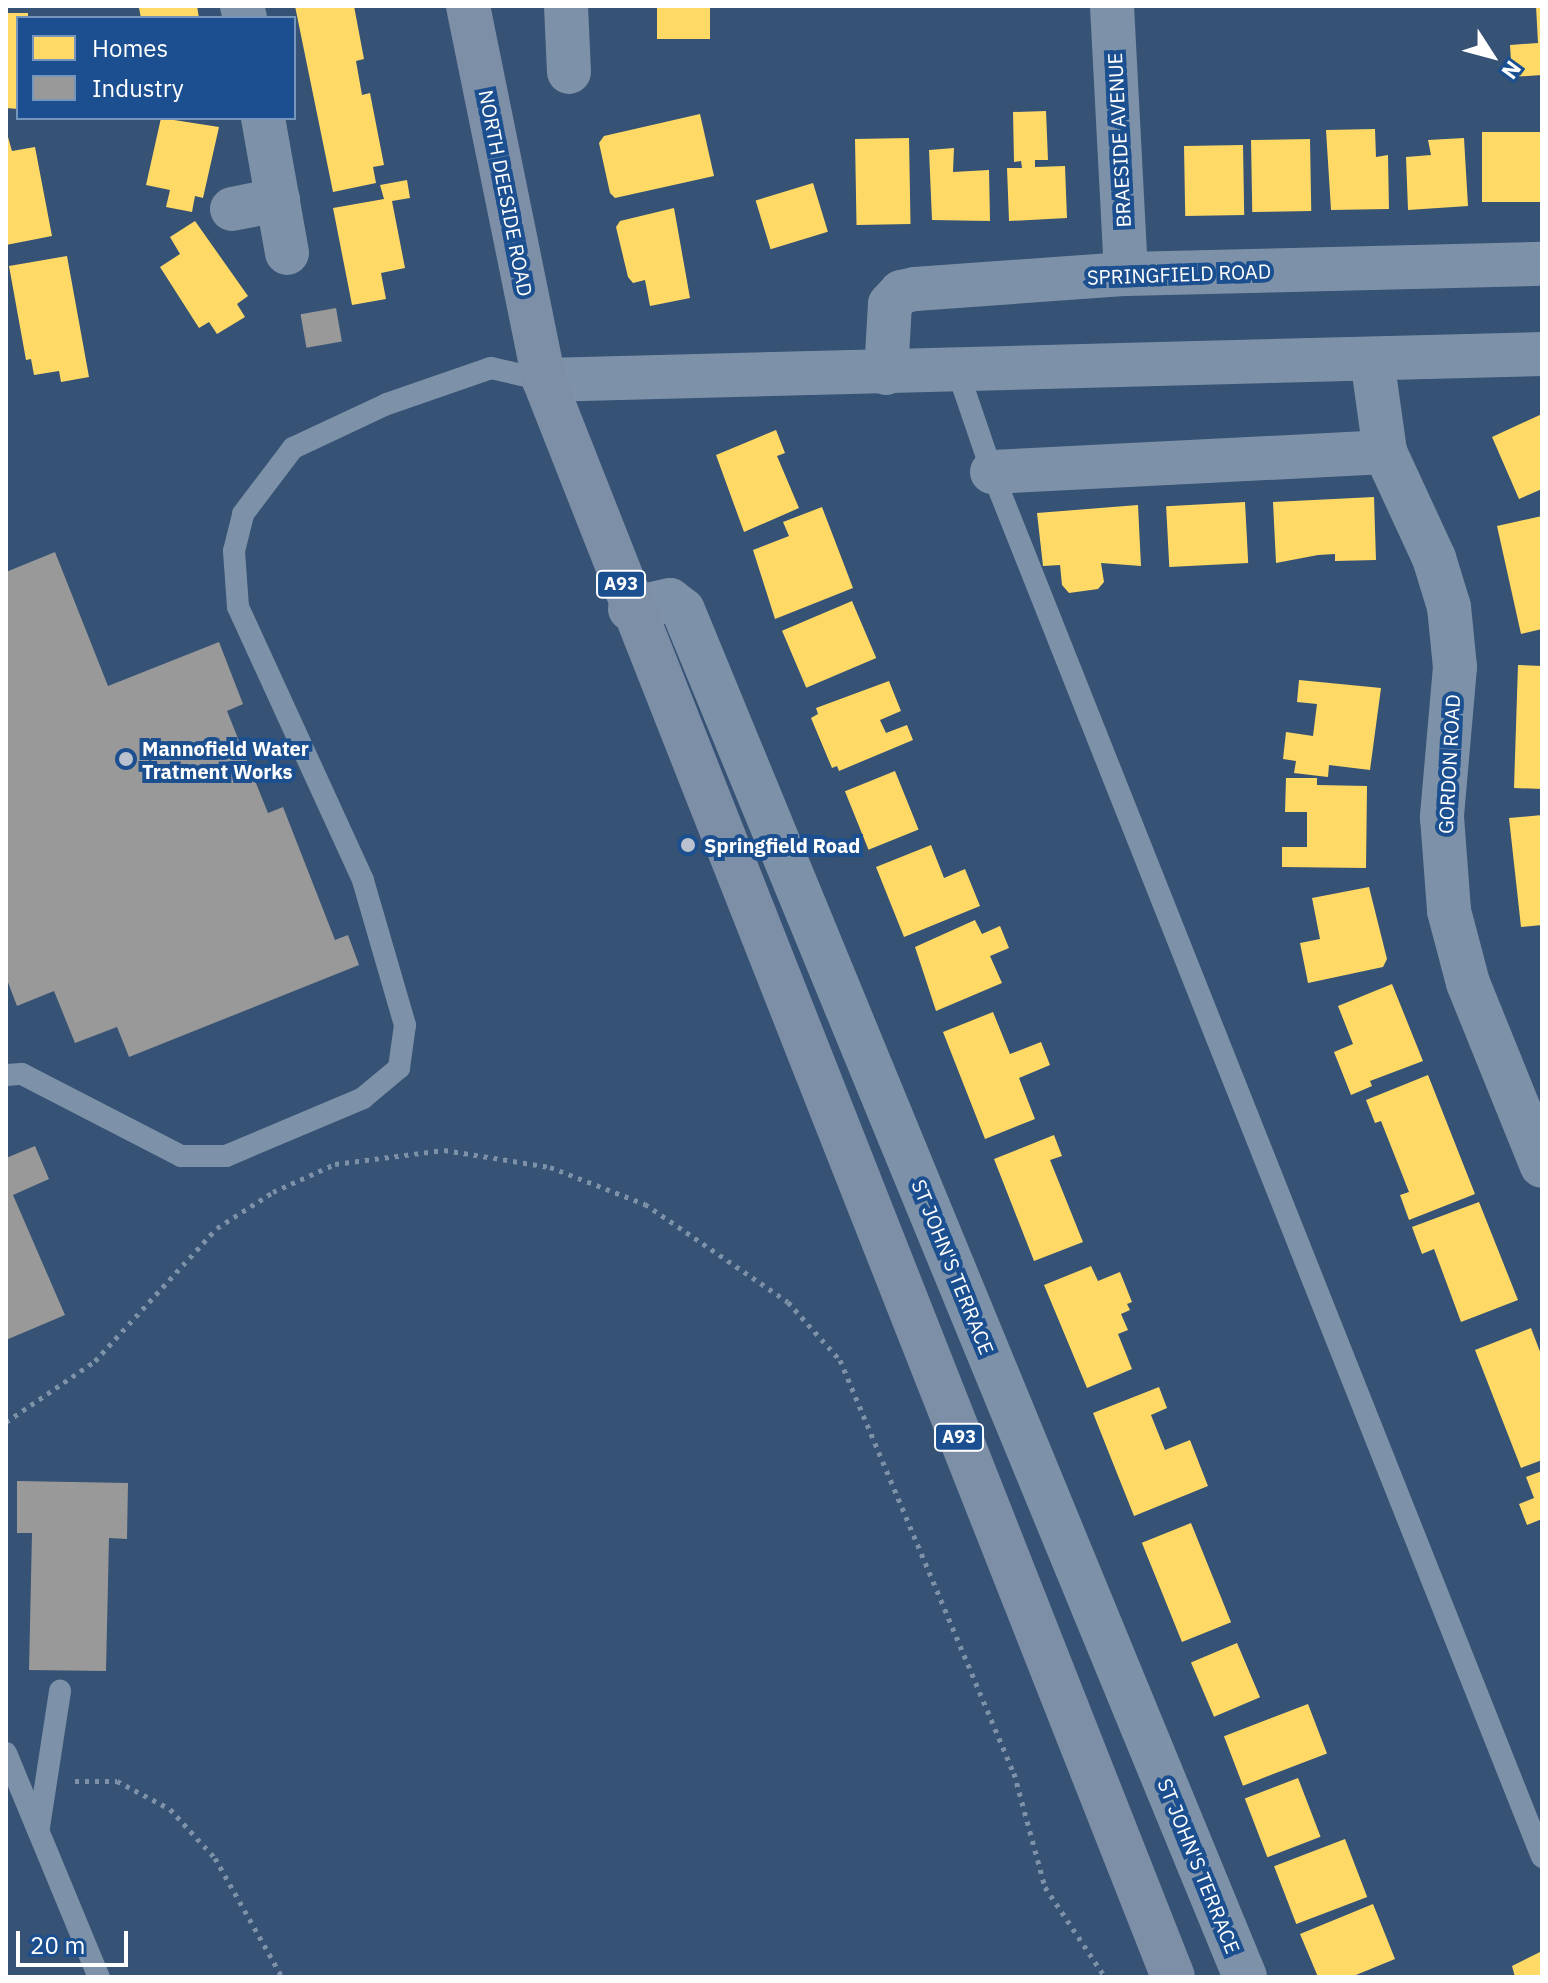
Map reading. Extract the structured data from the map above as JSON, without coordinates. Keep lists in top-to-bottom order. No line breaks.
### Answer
{"streets":{"main road":["NORTH DEESIDE ROAD","A93"],"street":["BRAESIDE AVENUE","SPRINGFIELD ROAD","GORDON ROAD","ST JOHN'S TERRACE"]},"crossings":[["BRAESIDE AVENUE","SPRINGFIELD ROAD"],["NORTH DEESIDE ROAD","A93"],["A93","ST JOHN'S TERRACE"]],"places":["Mannofield Water Tratment Works","Springfield Road"],"legend":["Homes","Industry"],"scale_bar":"20 m","north":"bottom right"}
